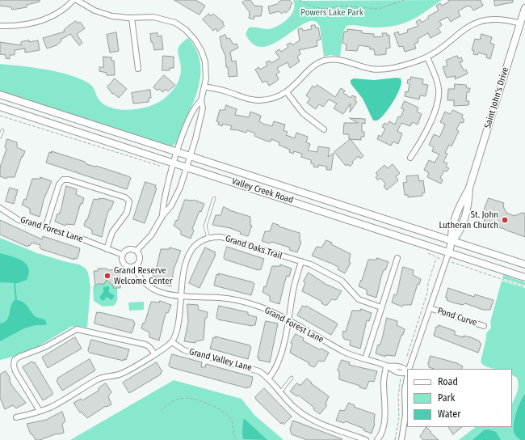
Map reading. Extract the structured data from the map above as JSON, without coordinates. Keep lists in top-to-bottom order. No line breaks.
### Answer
{"streets":{"main road":["Saint John's Drive","Valley Creek Road"],"street":["Grand Forest Lane","Grand Oaks Trail","Pond Curve","Grand Valley Lane"]},"crossings":[["Saint John's Drive","Valley Creek Road"],["Saint John's Drive","Pond Curve"]],"parks":["Powers Lake Park"],"places":["St. John Lutheran Church","Grand Reserve Welcome Center"],"legend":["Road","Park","Water"]}
